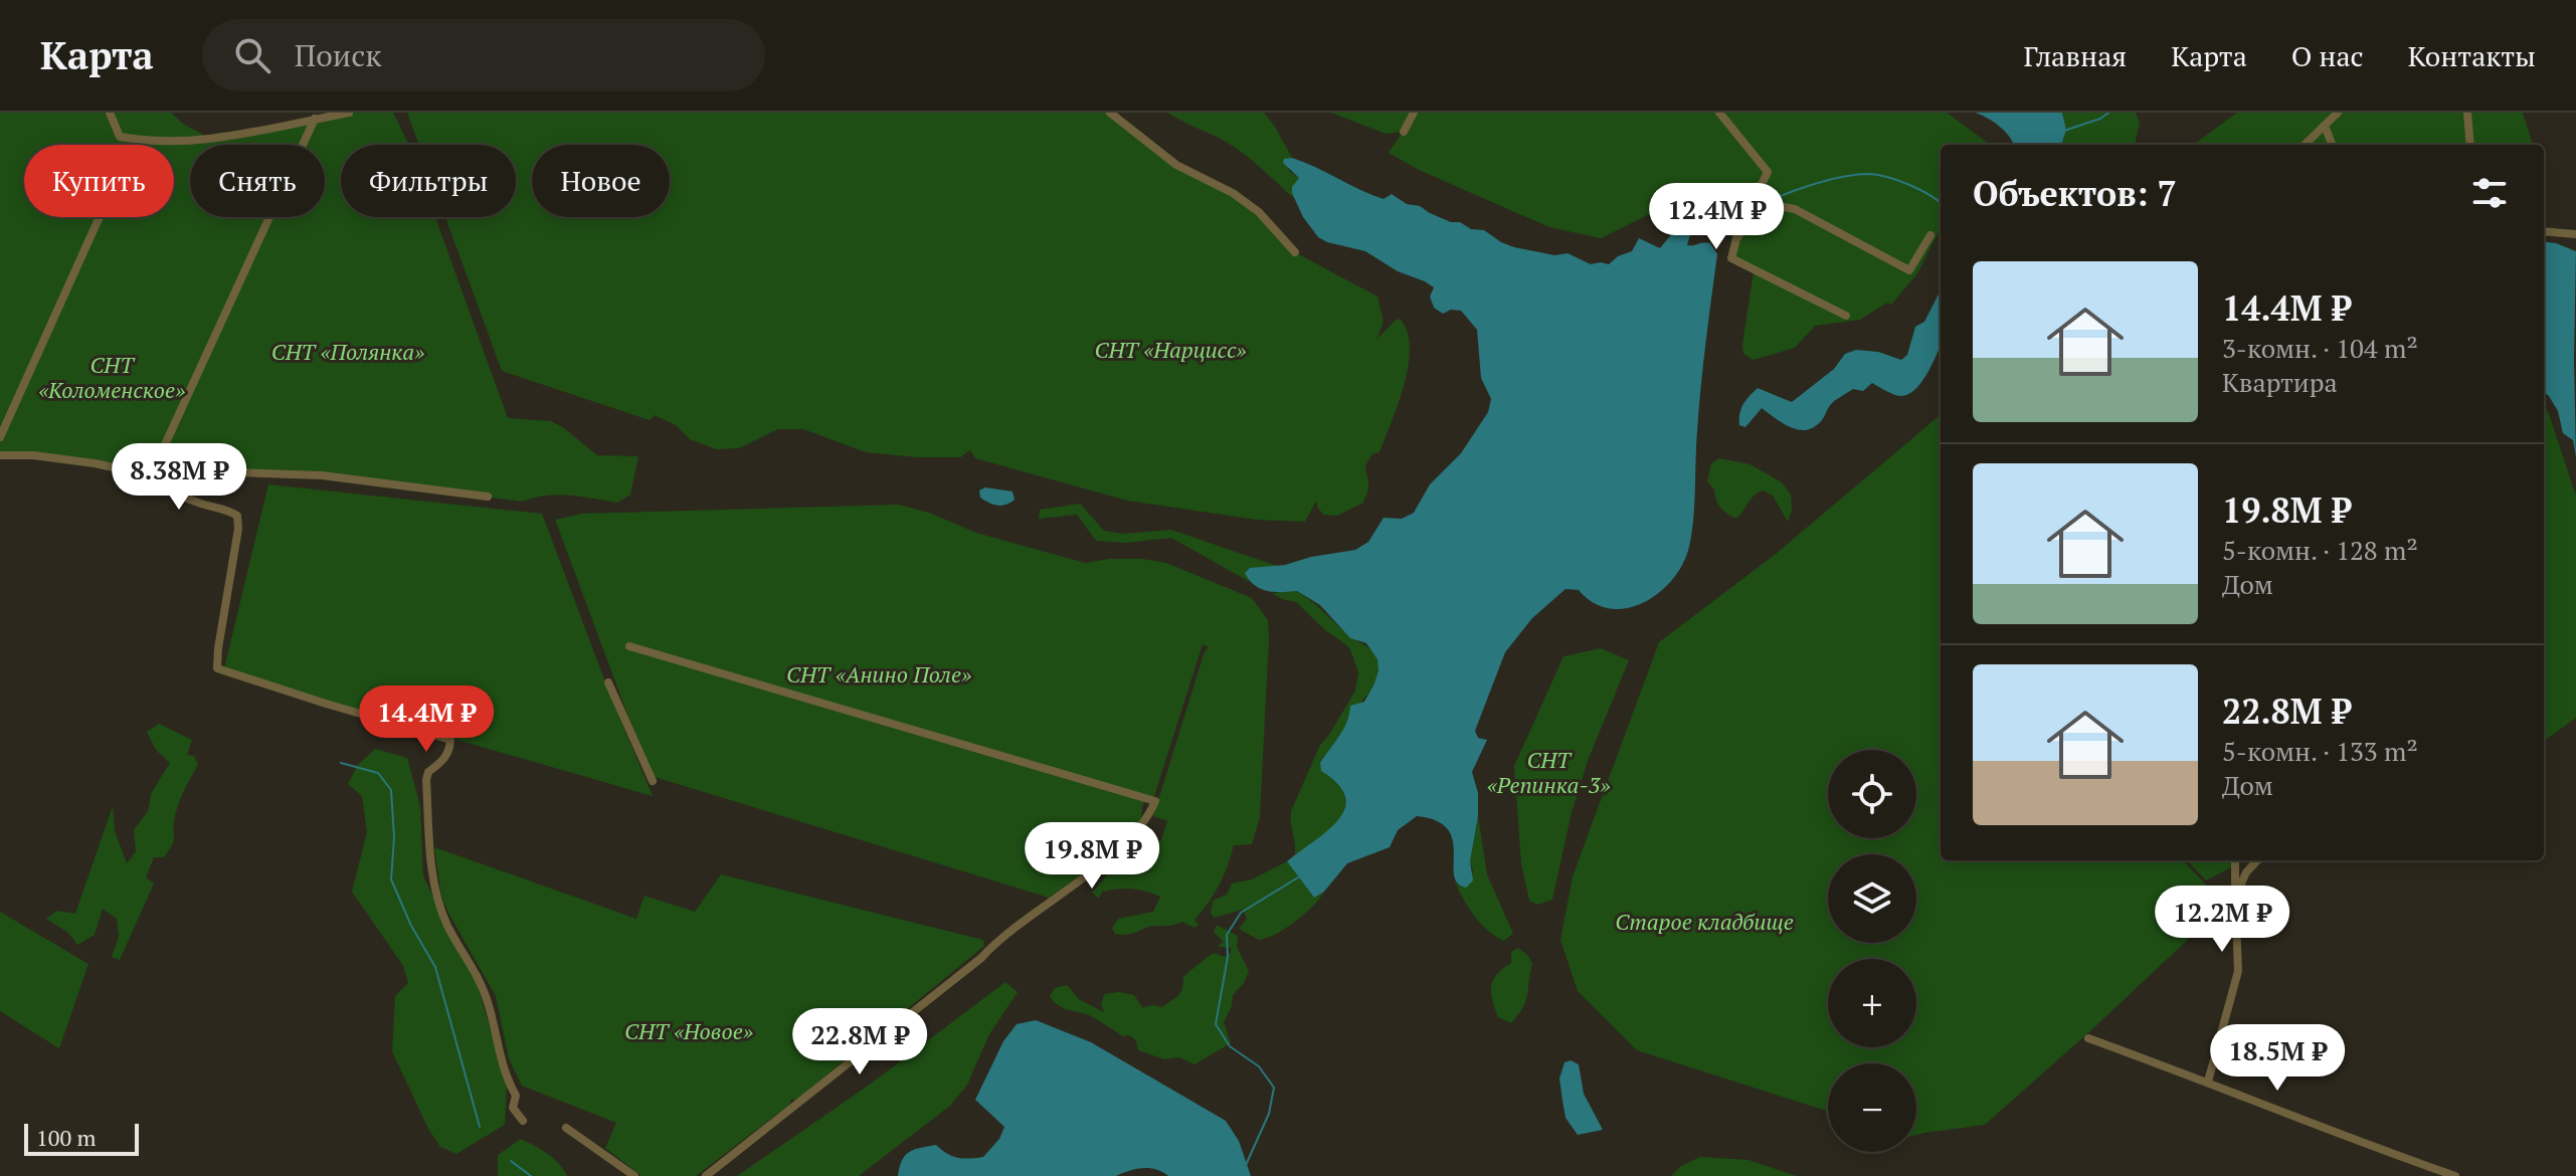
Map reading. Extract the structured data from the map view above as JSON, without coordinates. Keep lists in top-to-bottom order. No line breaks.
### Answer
{"parks":["СНТ «Нарцисс»","СНТ «Полянка»","СНТ «Коломенское»","СНТ «Анино Поле»","СНТ «Репинка-3»","Старое кладбище","СНТ «Новое»"],"scale_bar":"100 m","page":{"header":"Карта","search":"Поиск","nav":["Главная","Карта","О нас","Контакты"],"chip":["Купить","Снять","Фильтры","Новое"],"heading":"Объектов: 7","price":["12.4M ₽","8.38M ₽","14.4M ₽","19.8M ₽","12.2M ₽","22.8M ₽","18.5M ₽"],"list":[{"name":"14.4M ₽","note":"3-комн. · 104 m² · Квартира"},{"name":"19.8M ₽","note":"5-комн. · 128 m² · Дом"},{"name":"22.8M ₽","note":"5-комн. · 133 m² · Дом"}],"map_buttons":["+","−"],"scale":"100 m"}}
